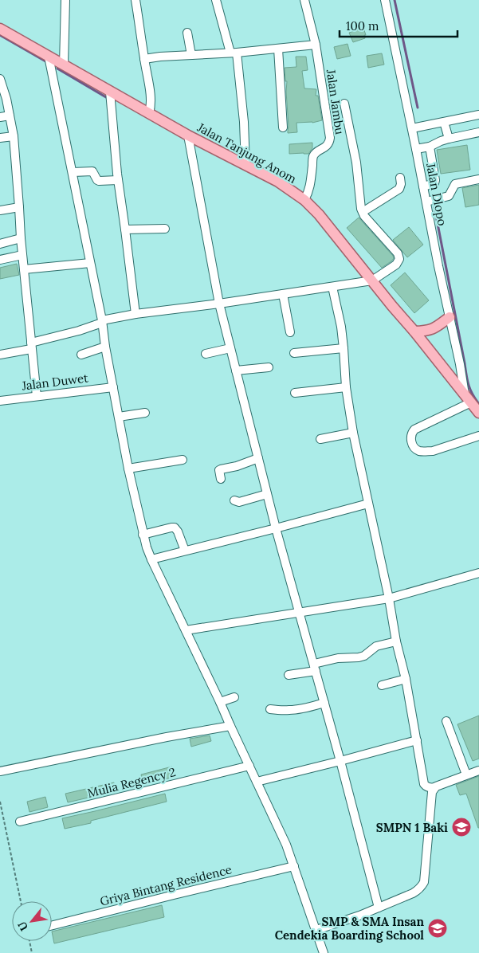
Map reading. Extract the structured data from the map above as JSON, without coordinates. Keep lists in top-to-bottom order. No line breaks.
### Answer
{"streets":{"main road":["Jalan Tanjung Anom"],"street":["Jalan Jambu","Jalan Dlopo","Jalan Duwet","Mulia Regency 2","Griya Bintang Residence"]},"crossings":[["Jalan Jambu","Jalan Tanjung Anom"],["Jalan Tanjung Anom","Jalan Dlopo"]],"places":{"school or university":["SMPN 1 Baki","SMP & SMA Insan Cendekia Boarding School"]},"scale_bar":"100 m","north":"bottom left"}
